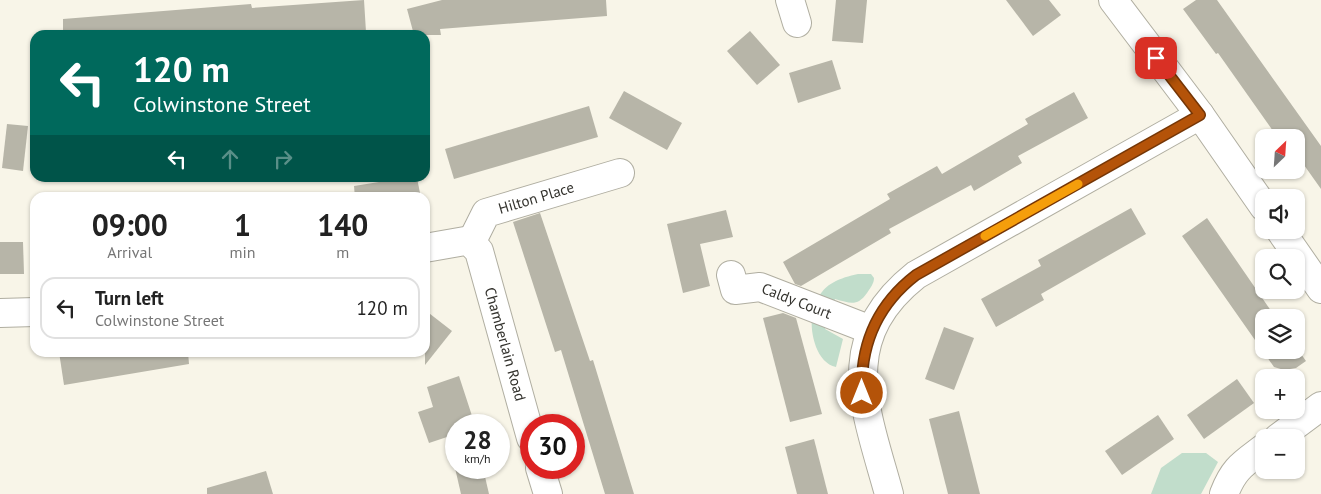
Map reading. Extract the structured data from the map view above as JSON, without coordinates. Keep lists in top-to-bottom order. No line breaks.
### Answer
{"streets":{"street":["Hilton Place","Caldy Court","Chamberlain Road"]},"crossings":[["Hilton Place","Chamberlain Road"]],"north":"top right","page":{"turn":["120 m","Colwinstone Street"],"map_buttons":["+","−"],"eta":["09:00","Arrival","1","min","140","m"],"list":[{"name":"Turn left","note":"Colwinstone Street","value":"120 m"}],"speed":"28 km/h","limit":"30"}}
